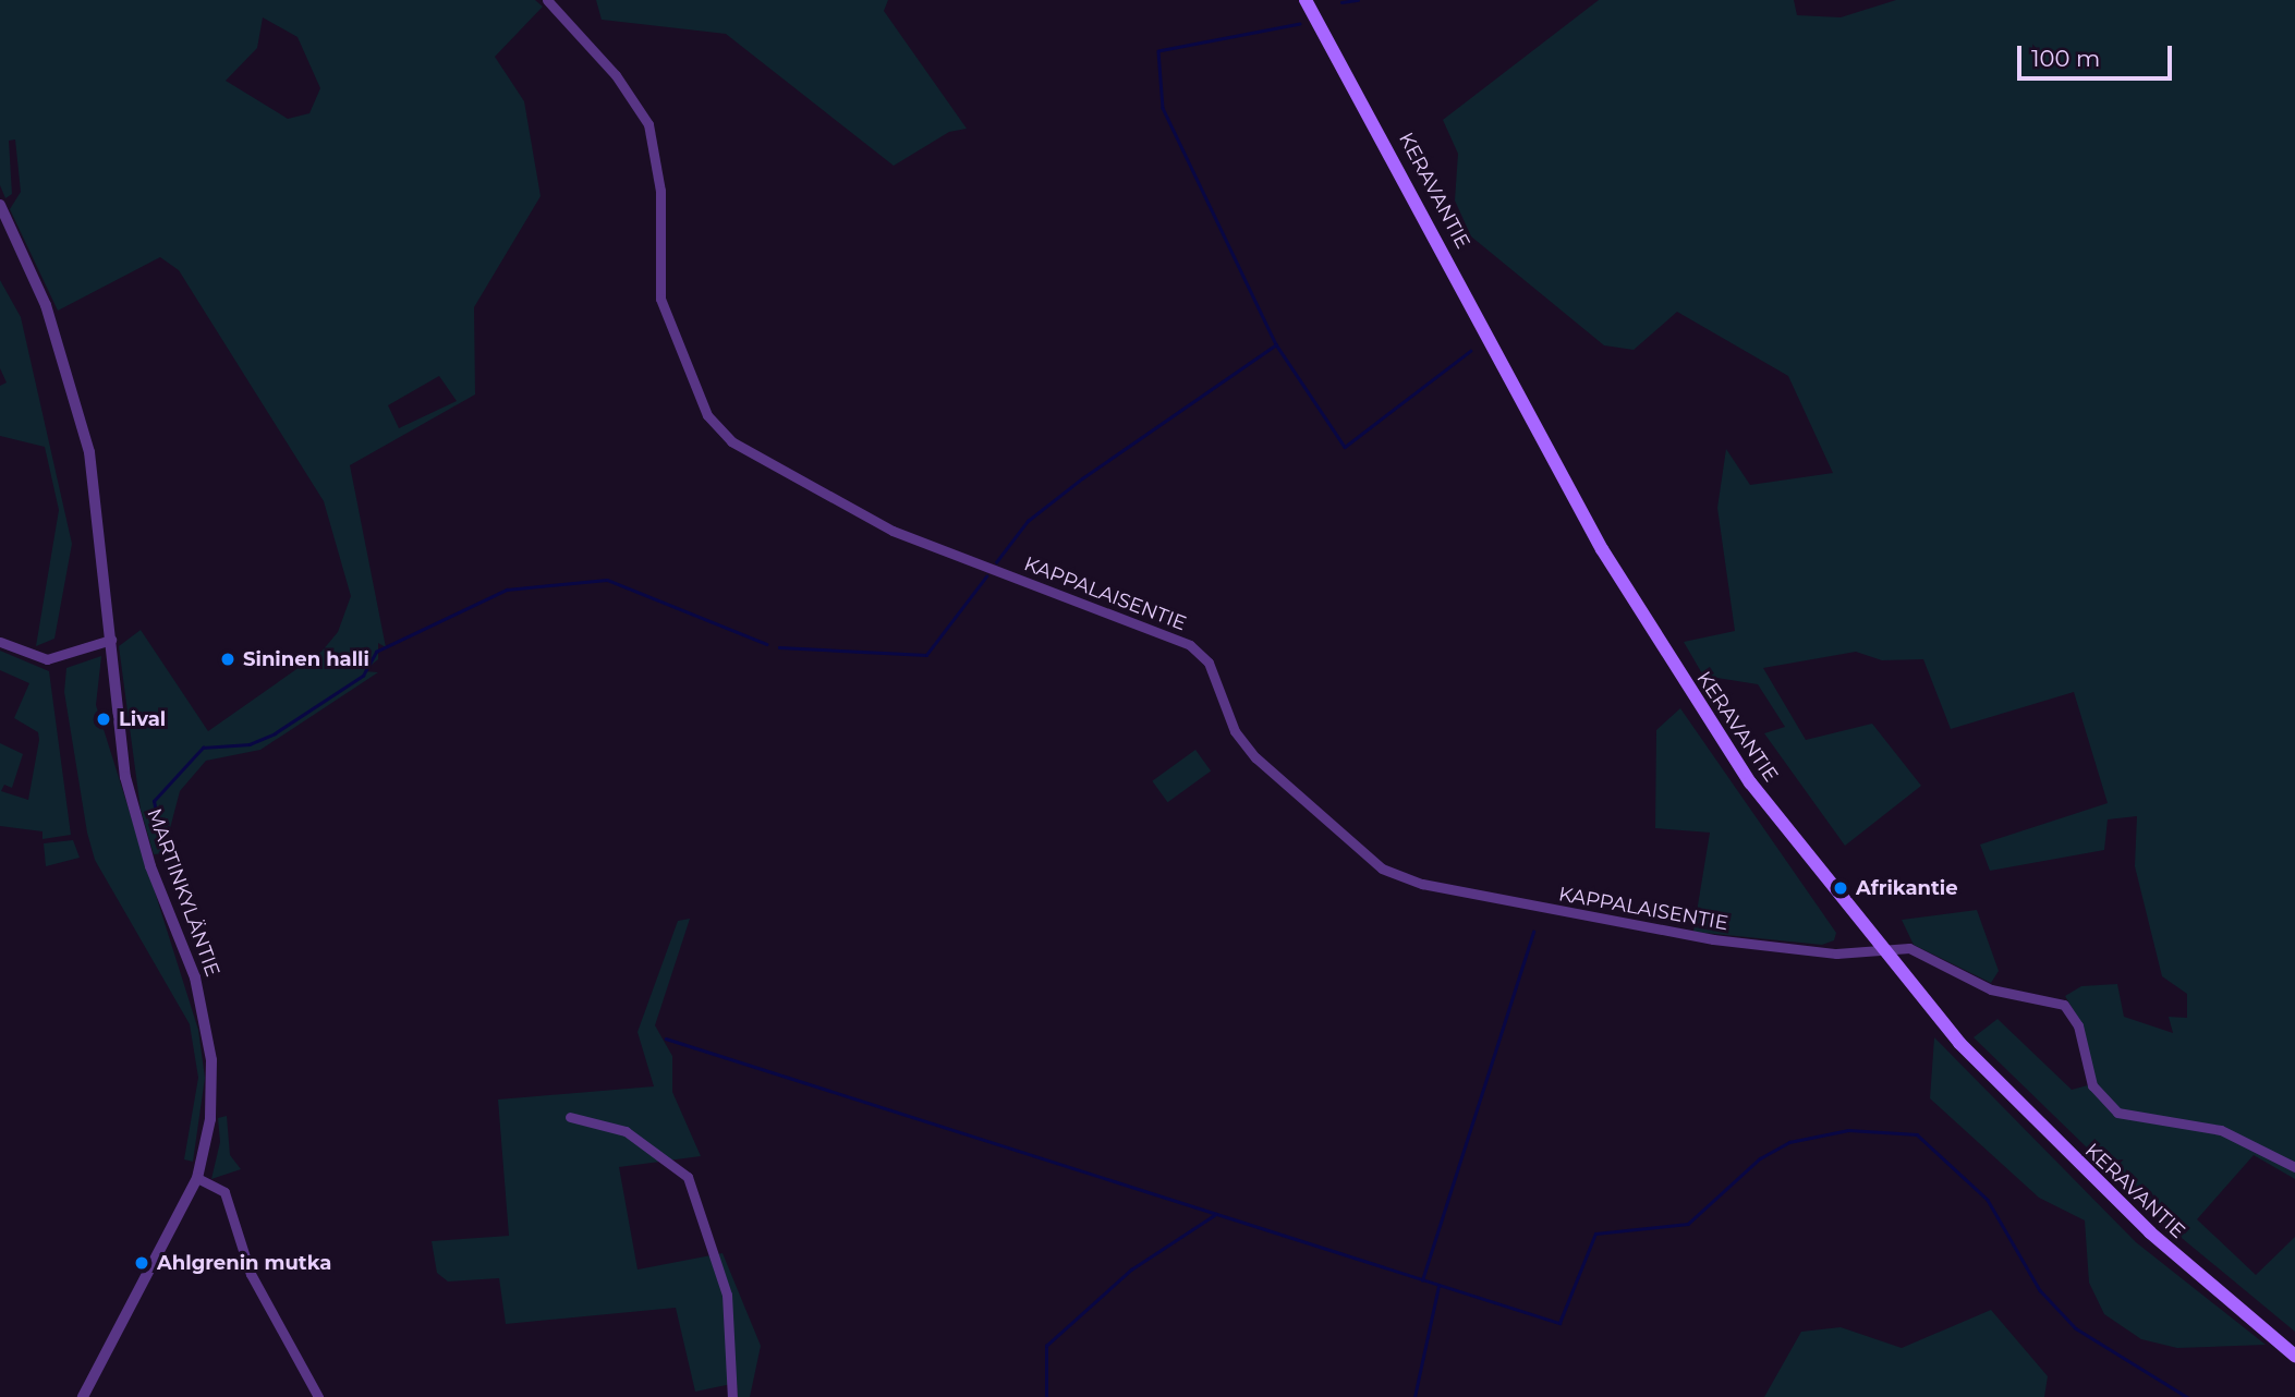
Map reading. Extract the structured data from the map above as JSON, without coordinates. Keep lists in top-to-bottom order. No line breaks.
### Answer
{"streets":{"main road":["KERAVANTIE"],"street":["KAPPALAISENTIE","MARTINKYLÄNTIE"]},"crossings":[["KERAVANTIE","KAPPALAISENTIE"]],"places":["Sininen halli","Lival","Afrikantie","Ahlgrenin mutka"],"scale_bar":"100 m"}
